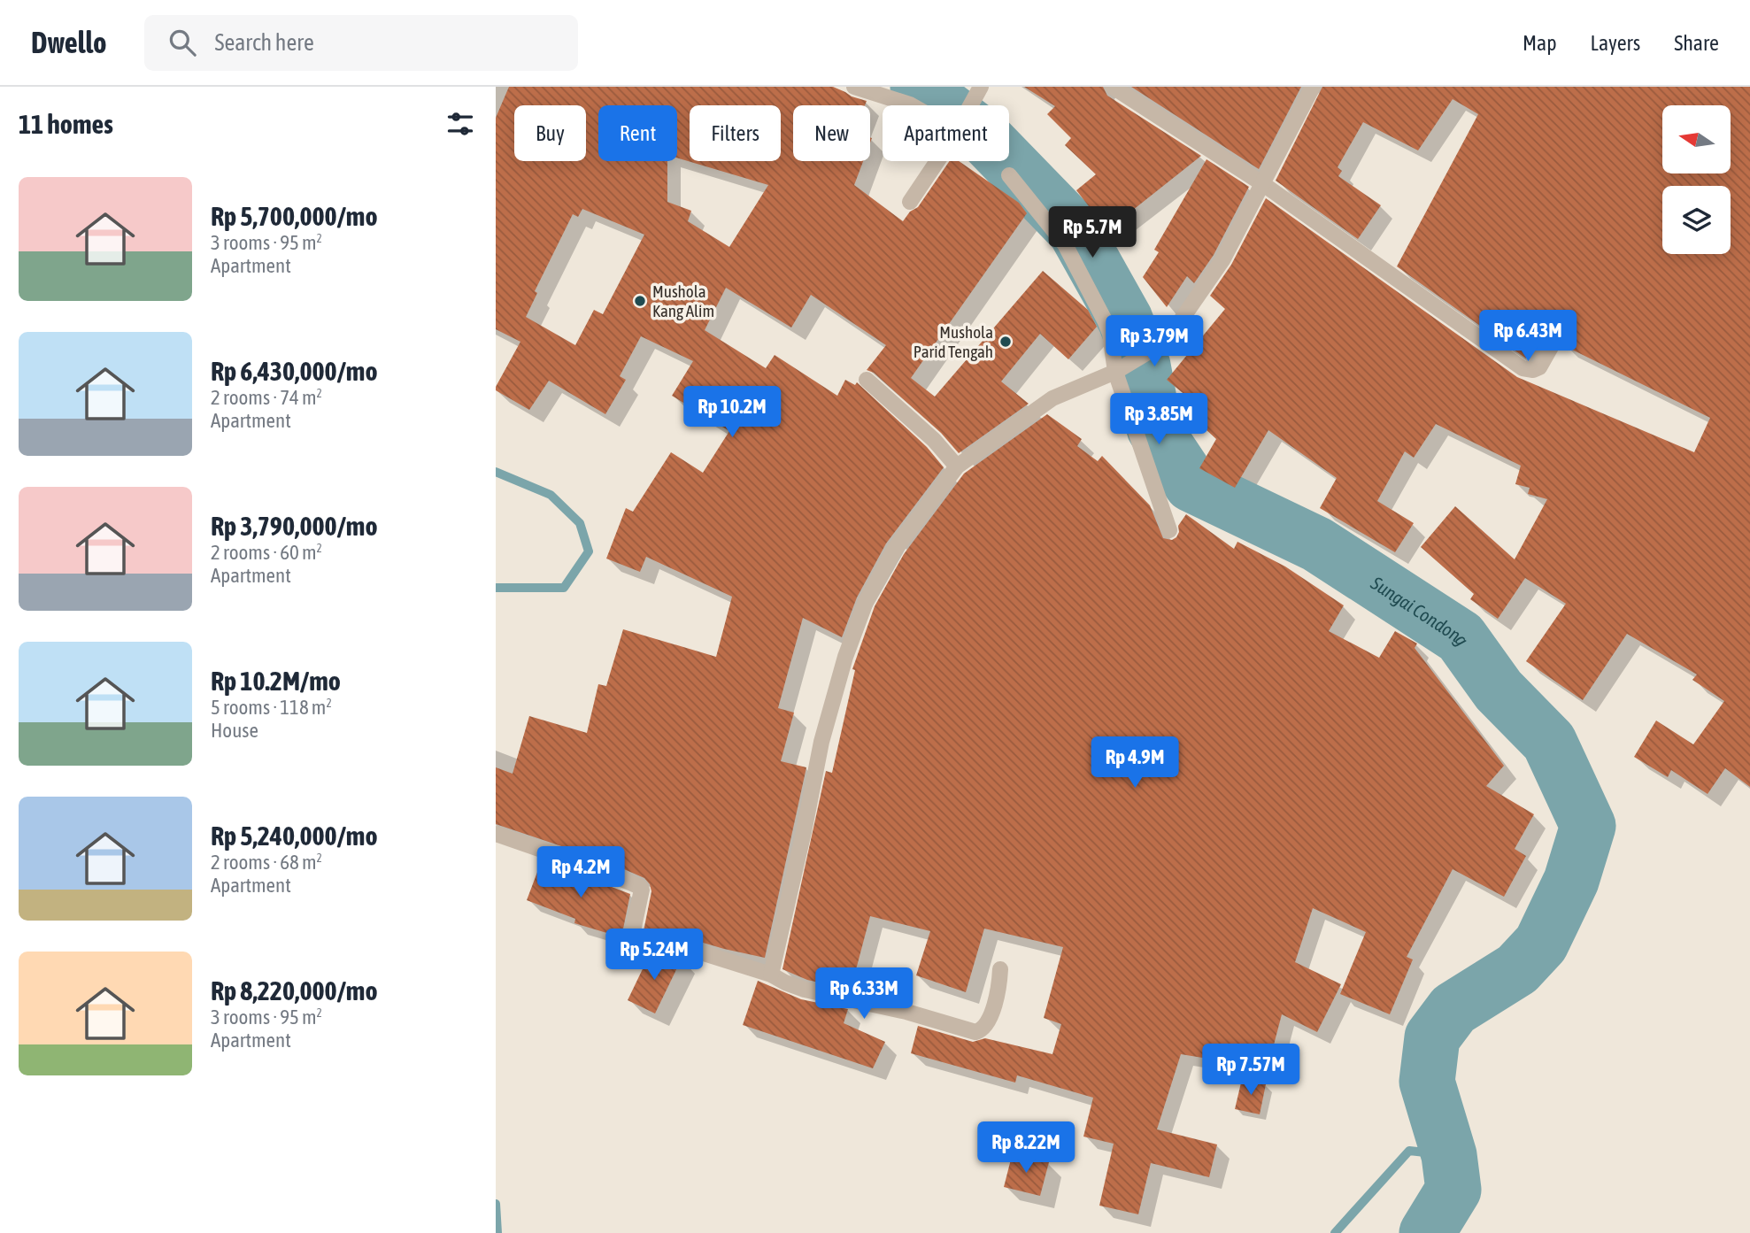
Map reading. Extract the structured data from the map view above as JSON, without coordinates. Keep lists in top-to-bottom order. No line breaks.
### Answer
{"water":["Sungai Condong"],"places":["Mushola Kang Alim","Mushola Parid Tengah"],"north":"left","page":{"header":"Dwello","search":"Search here","nav":["Map","Layers","Share"],"heading":"11 homes","chip":["Buy","Rent","Filters","New","Apartment"],"list":[{"name":"Rp 5,700,000/mo","note":"3 rooms · 95 m² · Apartment"},{"name":"Rp 6,430,000/mo","note":"2 rooms · 74 m² · Apartment"},{"name":"Rp 3,790,000/mo","note":"2 rooms · 60 m² · Apartment"},{"name":"Rp 10.2M/mo","note":"5 rooms · 118 m² · House"},{"name":"Rp 5,240,000/mo","note":"2 rooms · 68 m² · Apartment"},{"name":"Rp 8,220,000/mo","note":"3 rooms · 95 m² · Apartment"}],"price":["Rp 5.7M","Rp 6.43M","Rp 3.79M","Rp 10.2M","Rp 3.85M","Rp 4.9M","Rp 4.2M","Rp 5.24M","Rp 6.33M","Rp 7.57M","Rp 8.22M"]}}
